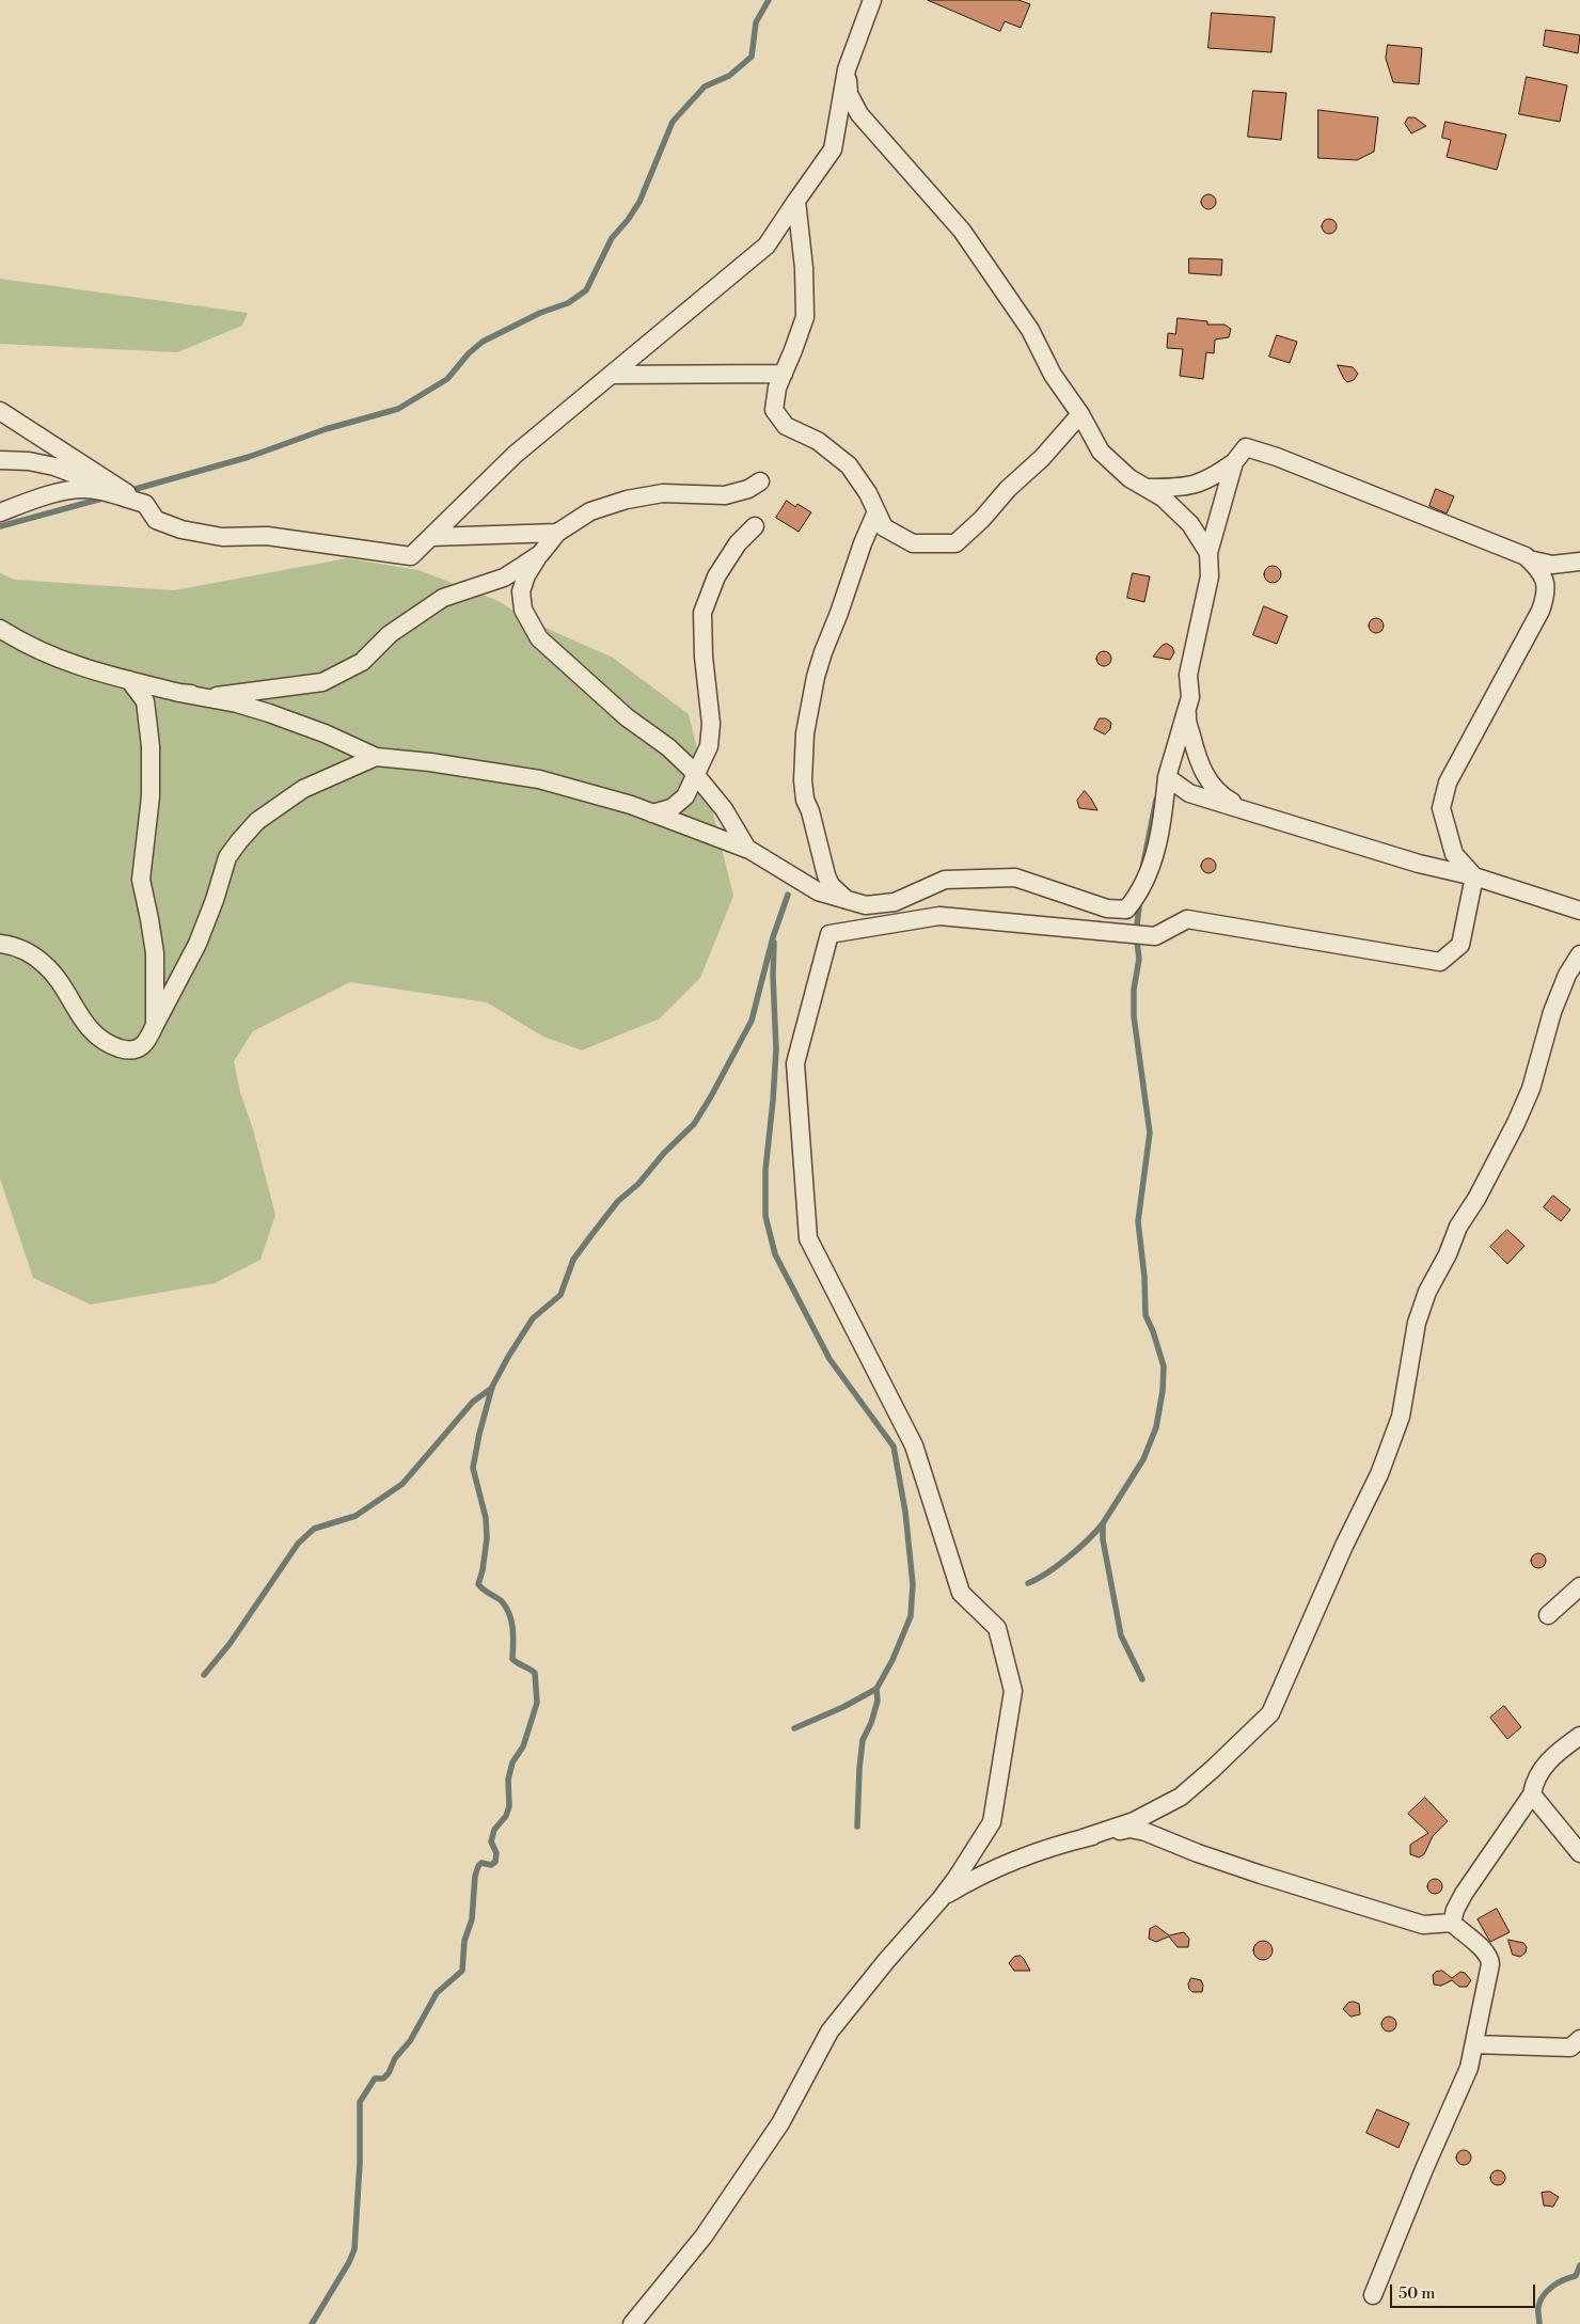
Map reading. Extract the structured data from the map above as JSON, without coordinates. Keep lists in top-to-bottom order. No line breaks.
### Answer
{"scale_bar":"50 m"}
